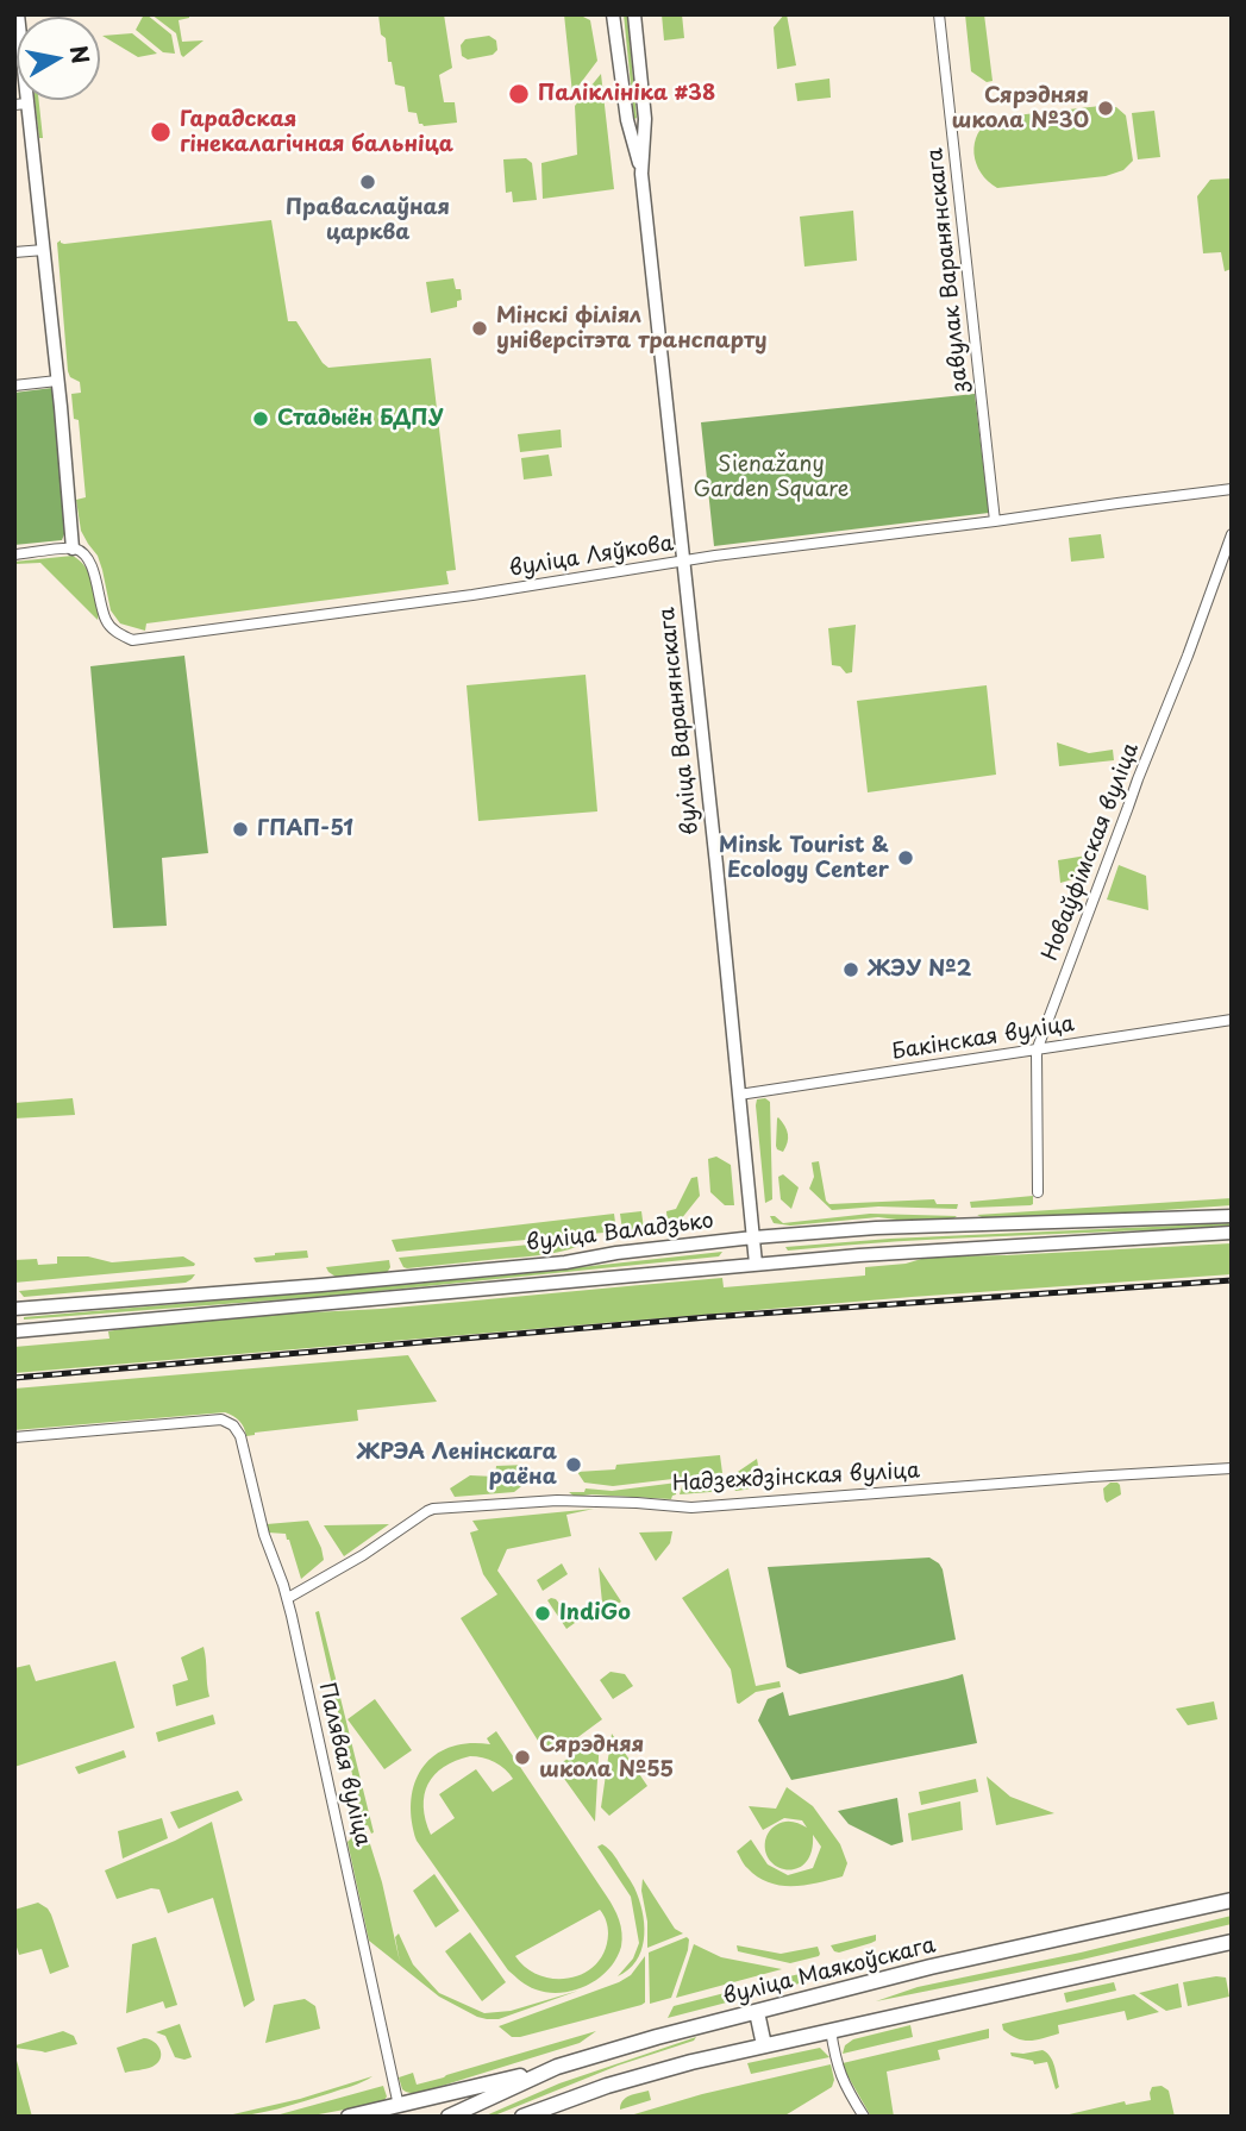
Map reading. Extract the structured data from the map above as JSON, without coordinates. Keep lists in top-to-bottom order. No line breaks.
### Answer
{"streets":{"main road":["вуліца Варанянскага","вуліца Валадзько","вуліца Маякоўскага"],"street":["завулак Варанянскага","вуліца Ляўкова","Новаўфімская вуліца","Бакінская вуліца","Надзеждзінская вуліца","Палявая вуліца"]},"crossings":[["завулак Варанянскага","вуліца Ляўкова"],["вуліца Ляўкова","вуліца Варанянскага"],["вуліца Варанянскага","Бакінская вуліца"],["вуліца Варанянскага","вуліца Валадзько"],["Новаўфімская вуліца","Бакінская вуліца"],["Надзеждзінская вуліца","Палявая вуліца"]],"parks":["Sienažany Garden Square"],"places":["Паліклініка #38","Сярэдняя школа №30","Гарадская гінекалагічная бальніца","Праваслаўная царква","Мінскі філіял універсітэта транспарту","Стадыён БДПУ","ГПАП-51","Minsk Tourist & Ecology Center","ЖЭУ №2","ЖРЭА Ленінскага раёна","IndiGo","Сярэдняя школа №55"],"north":"right"}
